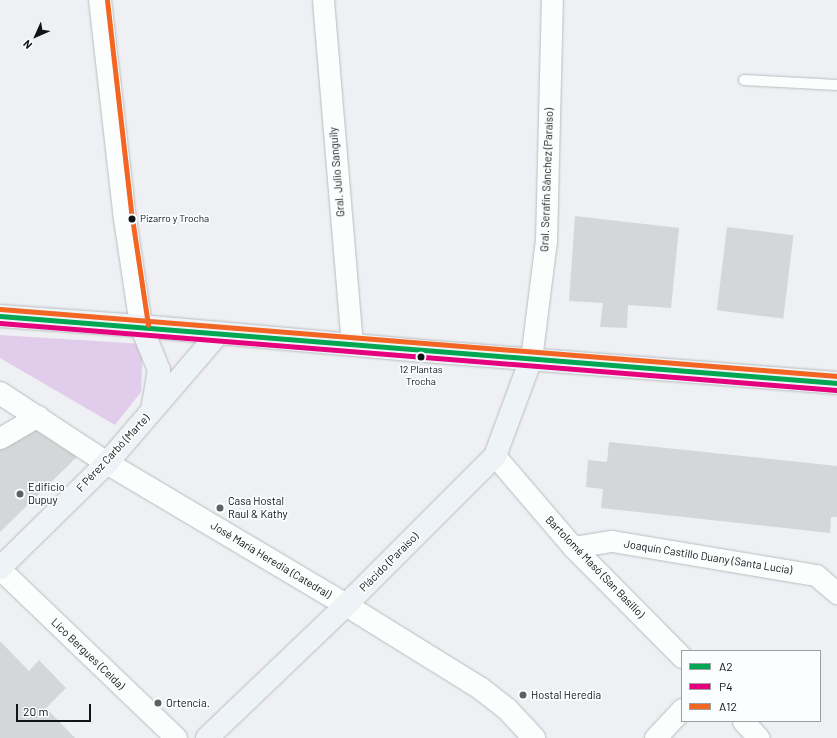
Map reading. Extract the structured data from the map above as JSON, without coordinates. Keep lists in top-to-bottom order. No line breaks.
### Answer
{"streets":{"main road":["F Pérez Carbó (Marte)","Plácido (Paraíso)"],"street":["Gral. Julio Sanguily","Gral. Serafín Sánchez (Paraíso)","Joaquín Castillo Duany (Santa Lucía)","José María Heredia (Catedral)","Bartolomé Masó (San Basilio)","Lico Bergues (Celda)"]},"crossings":[["Gral. Serafín Sánchez (Paraíso)","Plácido (Paraíso)"],["F Pérez Carbó (Marte)","José María Heredia (Catedral)"],["F Pérez Carbó (Marte)","Lico Bergues (Celda)"],["Joaquín Castillo Duany (Santa Lucía)","Bartolomé Masó (San Basilio)"],["José María Heredia (Catedral)","Plácido (Paraíso)"],["Plácido (Paraíso)","Bartolomé Masó (San Basilio)"]],"places":["Pizarro y Trocha","12 Plantas Trocha","Edificio Dupuy","Casa Hostal Raul & Kathy","Hostal Heredia","Ortencia."],"lines":["transit line A12","transit line A2","transit line P4"],"legend":["A2","P4","A12"],"scale_bar":"20 m","north":"bottom left"}
